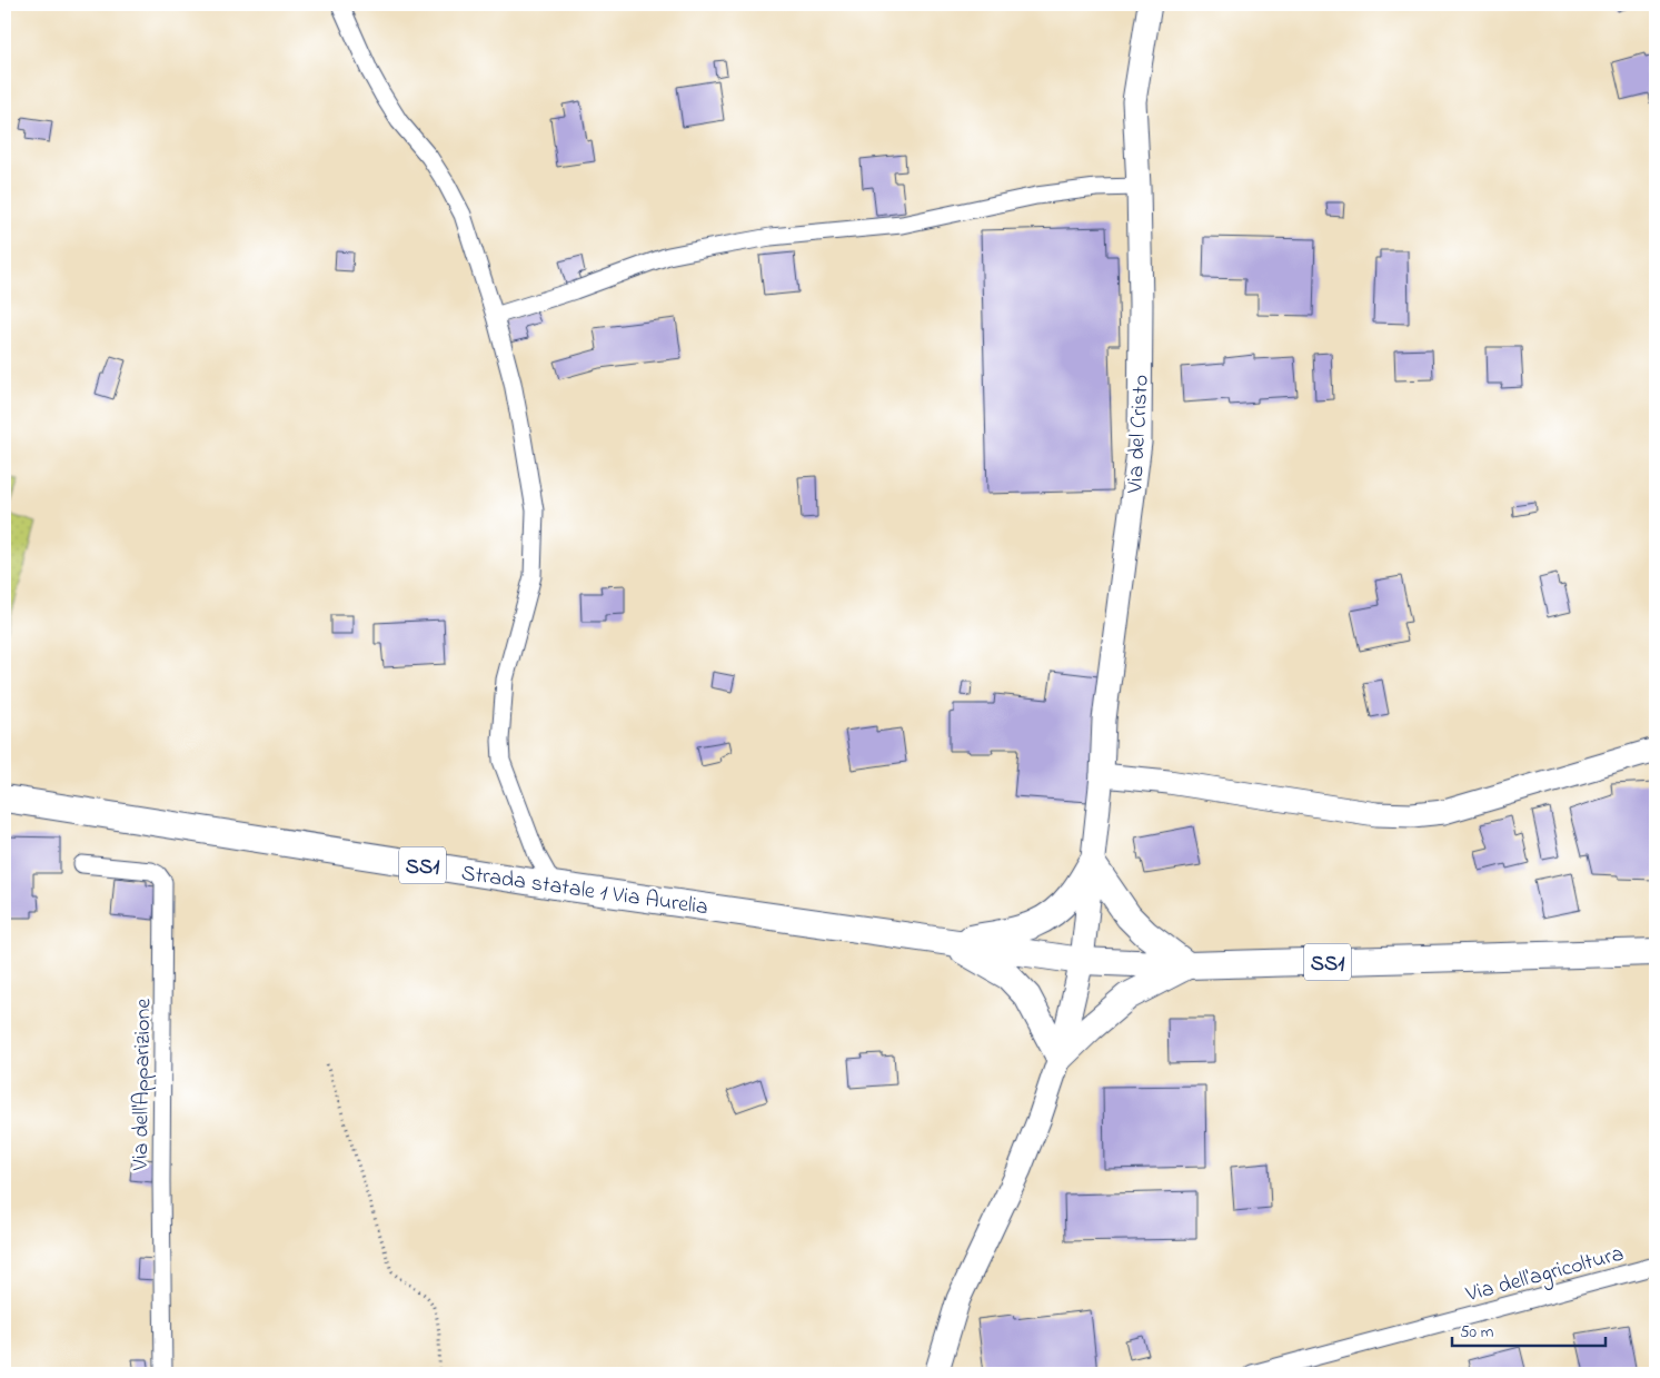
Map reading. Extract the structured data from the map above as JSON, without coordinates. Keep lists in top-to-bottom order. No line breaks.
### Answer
{"streets":{"main road":["SS1","Strada statale 1 Via Aurelia"],"street":["Via del Cristo","Via dell'Apparizione","Via dell'agricoltura"]},"crossings":[["Via del Cristo","SS1"],["SS1","Strada statale 1 Via Aurelia"]],"scale_bar":"50 m"}
